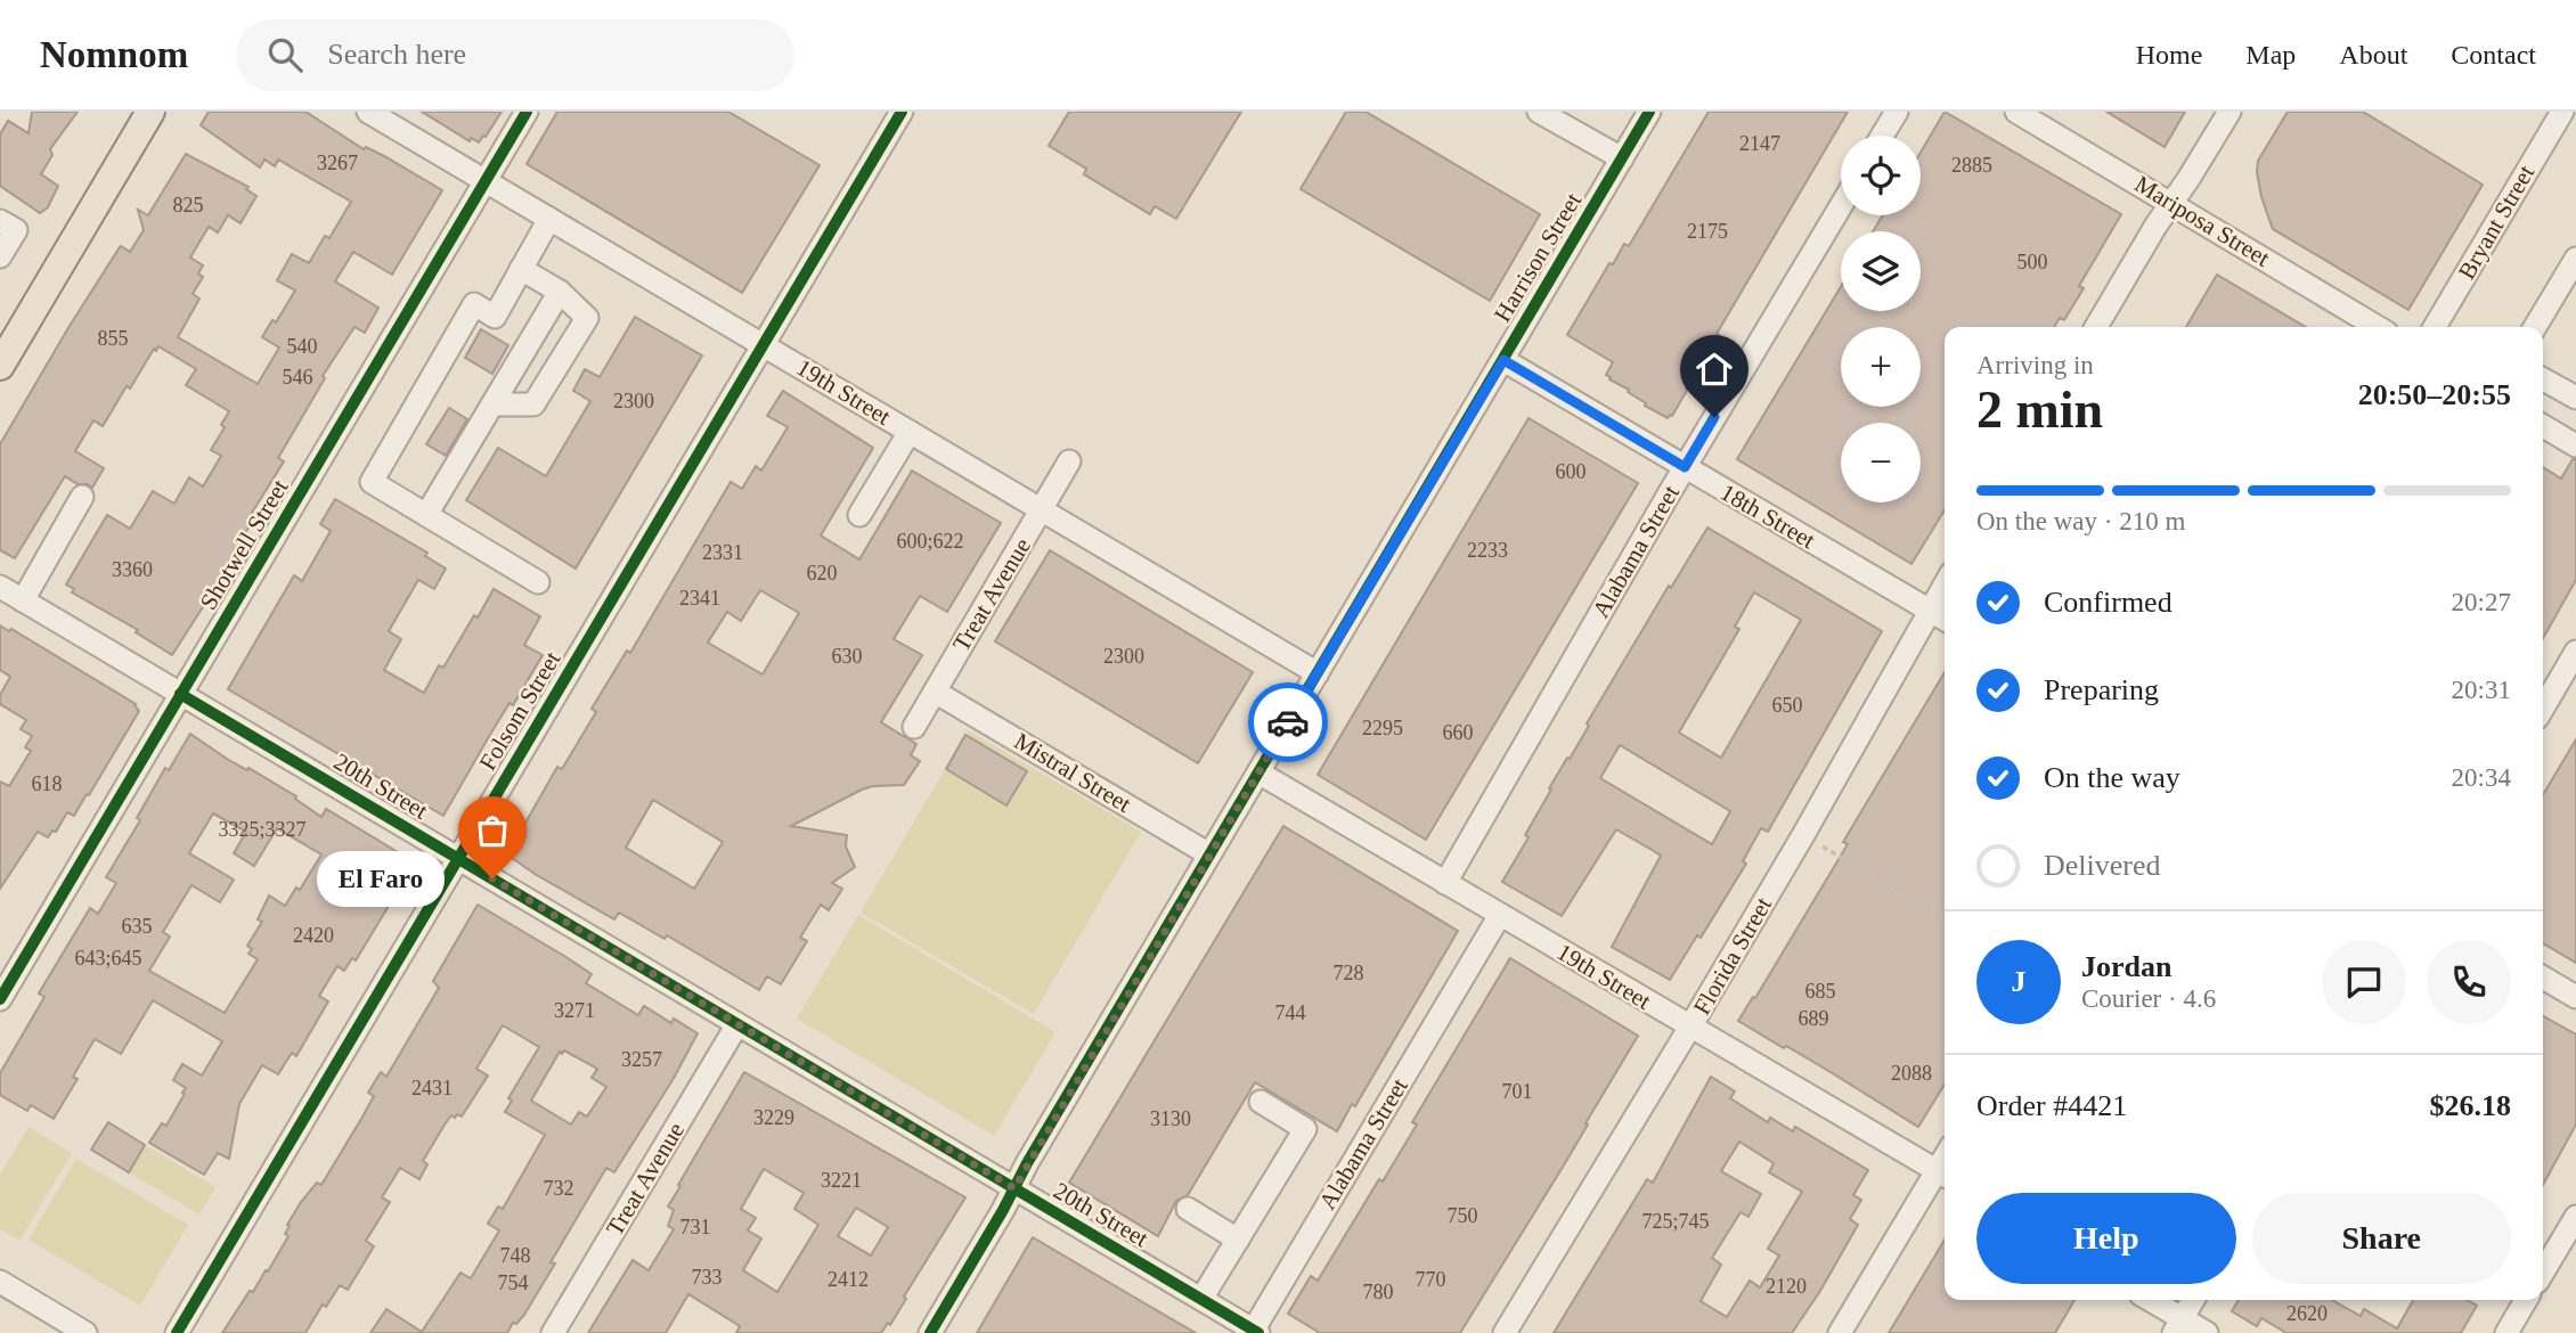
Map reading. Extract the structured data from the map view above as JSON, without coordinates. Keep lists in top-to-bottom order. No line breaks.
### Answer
{"streets":{"street":["Mariposa Street","Bryant Street","Harrison Street","19th Street","18th Street","Shotwell Street","Alabama Street","Treat Avenue","Folsom Street","Mistral Street","20th Street","Florida Street"]},"crossings":[["Harrison Street","19th Street"],["Harrison Street","18th Street"],["Harrison Street","Mistral Street"],["Harrison Street","20th Street"],["19th Street","Shotwell Street"],["19th Street","Alabama Street"],["19th Street","Treat Avenue"],["19th Street","Folsom Street"],["19th Street","Florida Street"],["18th Street","Alabama Street"],["18th Street","Florida Street"],["Shotwell Street","20th Street"],["Alabama Street","20th Street"],["Treat Avenue","Mistral Street"],["Treat Avenue","20th Street"],["Folsom Street","20th Street"]],"places":["El Faro"],"house_numbers":["2147","3267","2885","825","2175","500","855","540","546","2300","600","600;622","2233","2331","3360","620","2341","630","2300","650","2295","660","618","3325;3327","635","2420","643;645","728","685","3271","744","689","3257","2088","2431","701","3229","3130","3221","732","750","725;745","731","748","733","2412","770","754","2120","780","2620"],"page":{"header":"Nomnom","search":"Search here","nav":["Home","Map","About","Contact"],"map_buttons":["+","−"],"heading":["2 min","Arriving in","20:50–20:55"],"panel":["Jordan","Courier · 4.6","Order #4421","$26.18"],"bar":"On the way · 210 m","list":[["Confirmed","20:27"],["Preparing","20:31"],["On the way","20:34"],"Delivered"],"bubble":"El Faro","round":"J","buttons":["Help","Share"]}}
